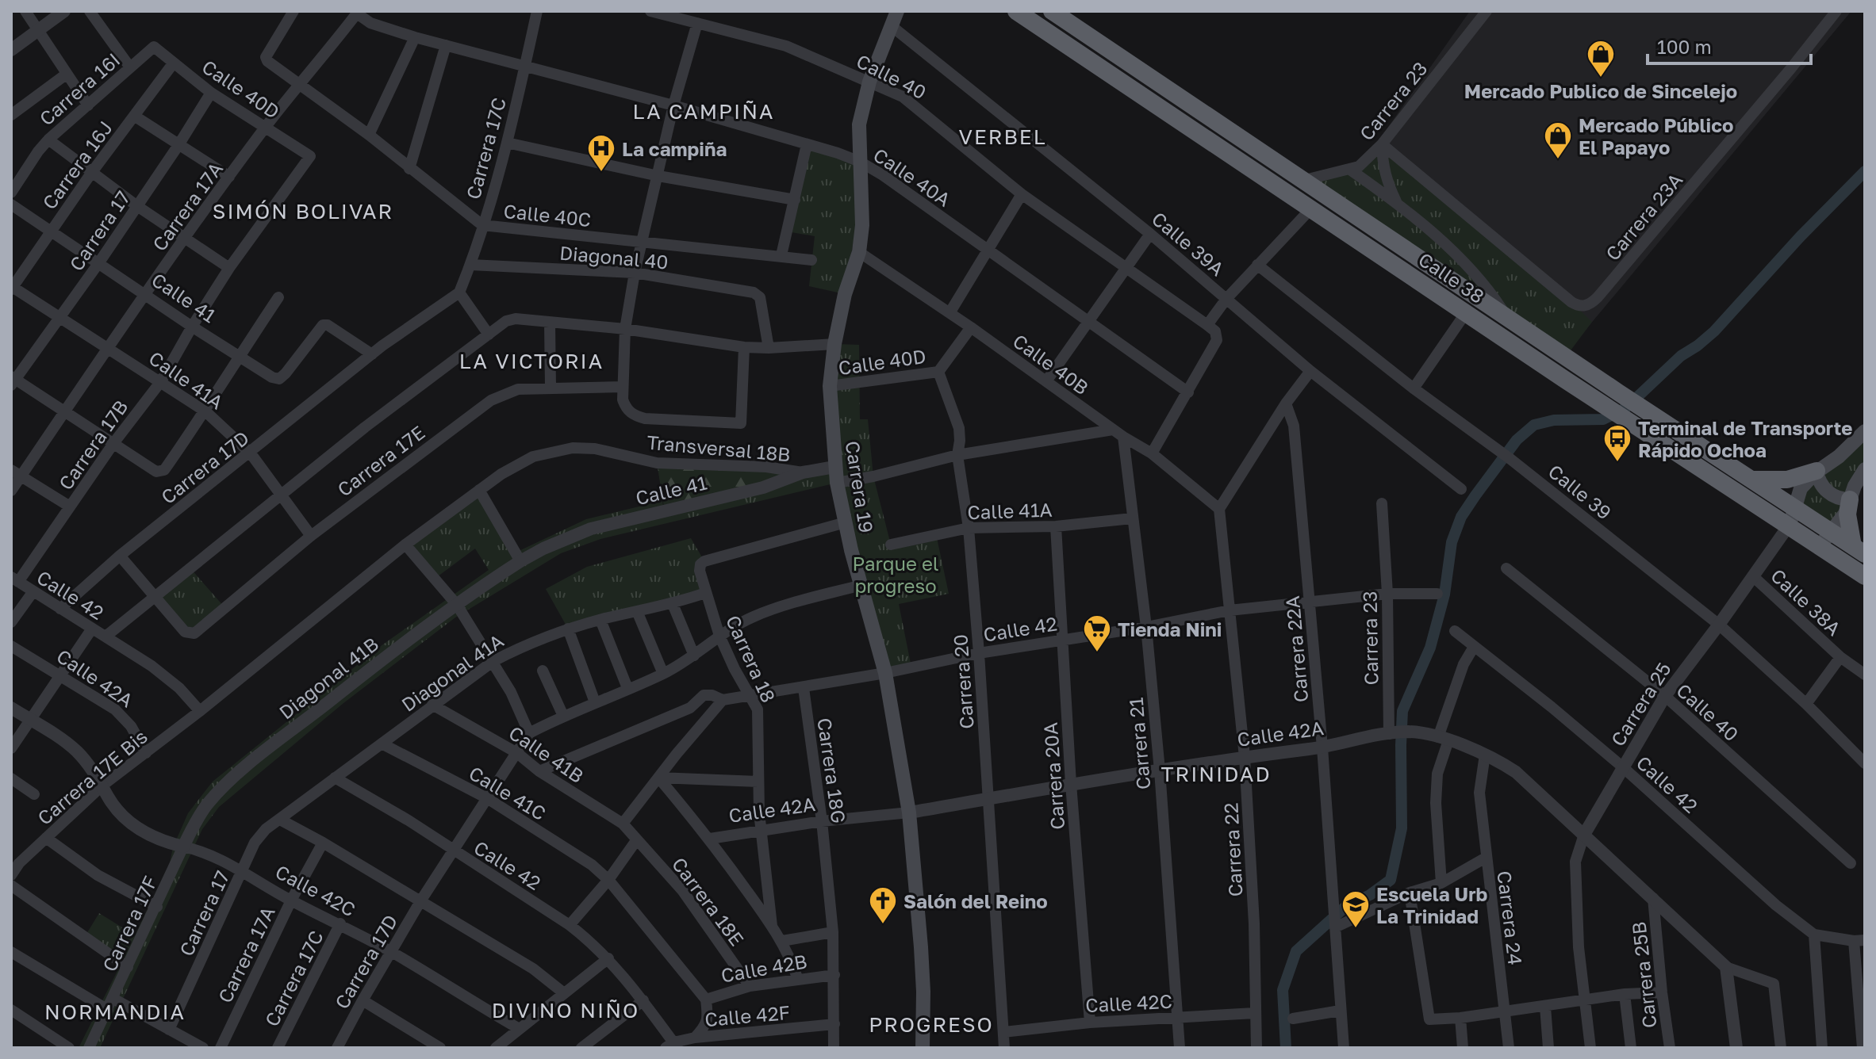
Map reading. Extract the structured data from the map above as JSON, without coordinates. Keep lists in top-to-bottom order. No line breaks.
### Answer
{"streets":{"highway":["Calle 38"],"main road":["Carrera 19","Carrera 25"],"street":["Calle 40","Carrera 16I","Calle 40D","Carrera 23","Carrera 17C","Carrera 16J","Calle 40A","Carrera 17A","Calle 40C","Carrera 23A","Carrera 17","Calle 39A","Diagonal 40","Calle 41","Calle 40B","Calle 41A","Carrera 17B","Transversal 18B","Carrera 17E","Carrera 17D","Calle 39","Calle 42","Calle 38A","Carrera 22A","Carrera 18","Diagonal 41A","Calle 42A","Diagonal 41B","Carrera 20","Carrera 21","Calle 41B","Carrera 18G","Carrera 20A","Carrera 17E Bis","Calle 41C","Carrera 22","Calle 42C","Carrera 18E","Carrera 24","Carrera 17F","Calle 42B","Carrera 25B","Calle 42F"]},"crossings":[["Calle 40","Carrera 19"],["Calle 40","Carrera 25"],["Carrera 16I","Calle 40D"],["Calle 40D","Carrera 16J"],["Calle 40D","Carrera 17A"],["Calle 40D","Carrera 17"],["Calle 40D","Carrera 17B"],["Calle 40D","Carrera 19"],["Calle 40D","Carrera 20"],["Carrera 23","Carrera 23A"],["Carrera 23","Calle 38"],["Carrera 23","Calle 42"],["Carrera 23","Calle 42A"],["Carrera 17C","Calle 40A"],["Carrera 17C","Calle 40C"],["Carrera 17C","Diagonal 40"],["Carrera 17C","Carrera 17D"],["Carrera 17C","Calle 42C"],["Carrera 16J","Calle 41"],["Carrera 16J","Calle 41A"],["Calle 40A","Carrera 17A"],["Calle 40A","Carrera 19"],["Carrera 17A","Calle 40C"],["Carrera 17A","Calle 41"],["Carrera 17A","Calle 41A"],["Carrera 17A","Calle 42C"],["Carrera 17","Calle 41"],["Carrera 17","Calle 41A"],["Carrera 17","Diagonal 41A"],["Carrera 17","Calle 42C"],["Calle 39A","Carrera 19"],["Diagonal 40","Carrera 17E"],["Calle 38","Carrera 25"],["Calle 41","Carrera 17B"],["Calle 41","Transversal 18B"],["Calle 41","Carrera 17D"],["Calle 41","Carrera 19"],["Calle 41","Diagonal 41B"],["Calle 40B","Carrera 19"],["Calle 40B","Carrera 21"],["Calle 40B","Carrera 22"],["Calle 41A","Carrera 17B"],["Calle 41A","Carrera 17E"],["Calle 41A","Carrera 17D"],["Calle 41A","Carrera 20"],["Calle 41A","Carrera 21"],["Calle 41A","Carrera 20A"],["Carrera 17B","Calle 42"],["Carrera 17E","Carrera 19"],["Carrera 17E","Calle 42"],["Carrera 17D","Calle 42"],["Carrera 17D","Calle 41B"],["Carrera 17D","Calle 41C"],["Carrera 17D","Calle 42C"],["Carrera 19","Calle 42"],["Carrera 19","Carrera 18"],["Carrera 19","Calle 42A"],["Calle 39","Carrera 25"],["Calle 42","Carrera 22A"],["Calle 42","Carrera 18"],["Calle 42","Diagonal 41A"],["Calle 42","Carrera 20"],["Calle 42","Carrera 25"],["Calle 42","Carrera 21"],["Calle 42","Calle 41B"],["Calle 42","Carrera 18G"],["Calle 42","Carrera 20A"],["Calle 42","Carrera 17E Bis"],["Calle 42","Carrera 22"],["Calle 38A","Carrera 25"],["Carrera 22A","Calle 42A"],["Carrera 18","Diagonal 41A"],["Carrera 18","Calle 42A"],["Carrera 18","Carrera 18E"],["Diagonal 41A","Calle 41B"],["Diagonal 41A","Calle 41C"],["Calle 42A","Carrera 20"],["Calle 42A","Carrera 25"],["Calle 42A","Carrera 21"],["Calle 42A","Carrera 18G"],["Calle 42A","Carrera 20A"],["Calle 42A","Carrera 17E Bis"],["Calle 42A","Carrera 22"],["Calle 42A","Carrera 18E"],["Calle 42A","Carrera 24"],["Calle 42A","Carrera 25B"],["Diagonal 41B","Calle 42C"],["Diagonal 41B","Carrera 17F"],["Carrera 20","Calle 42C"],["Carrera 21","Calle 42C"],["Calle 41B","Carrera 18E"],["Carrera 18G","Calle 42B"],["Carrera 18G","Calle 42F"],["Carrera 20A","Calle 42C"],["Carrera 17E Bis","Calle 42C"],["Calle 41C","Calle 42B"],["Carrera 22","Calle 42C"],["Calle 42C","Carrera 17F"],["Carrera 18E","Calle 42B"],["Calle 42B","Calle 42F"]],"districts":["LA CAMPIÑA","VERBEL","SIMÓN BOLIVAR","LA VICTORIA","TRINIDAD","DIVINO NIÑO","NORMANDIA","PROGRESO"],"parks":["Parque el progreso"],"places":{"shop":["Mercado Publico de Sincelejo","Mercado Público El Papayo"],"hospital":["La campiña"],"bus stop":["Terminal de Transporte Rápido Ochoa"],"supermarket":["Tienda Nini"],"church":["Salón del Reino"],"school or university":["Escuela Urb La Trinidad"]},"scale_bar":"100 m"}
